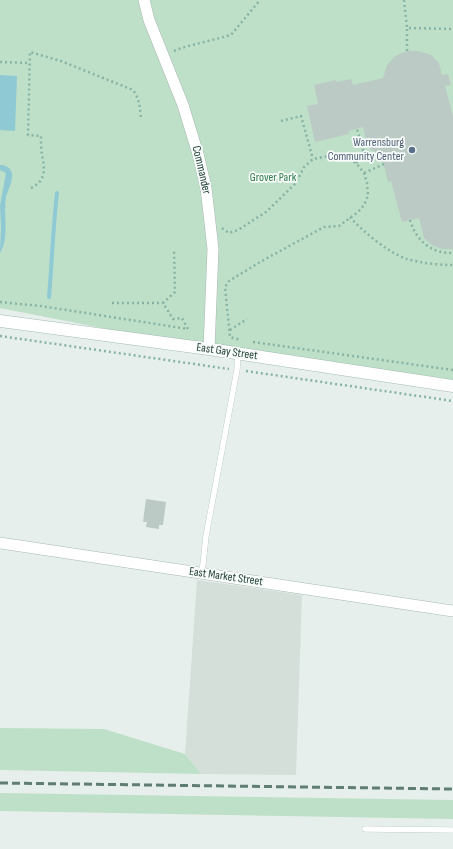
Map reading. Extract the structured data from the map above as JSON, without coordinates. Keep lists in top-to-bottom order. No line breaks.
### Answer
{"streets":{"main road":["East Gay Street"],"street":["Commander","East Market Street"]},"crossings":[["Commander","East Gay Street"]],"parks":["Grover Park"],"places":["Warrensburg Community Center"]}
